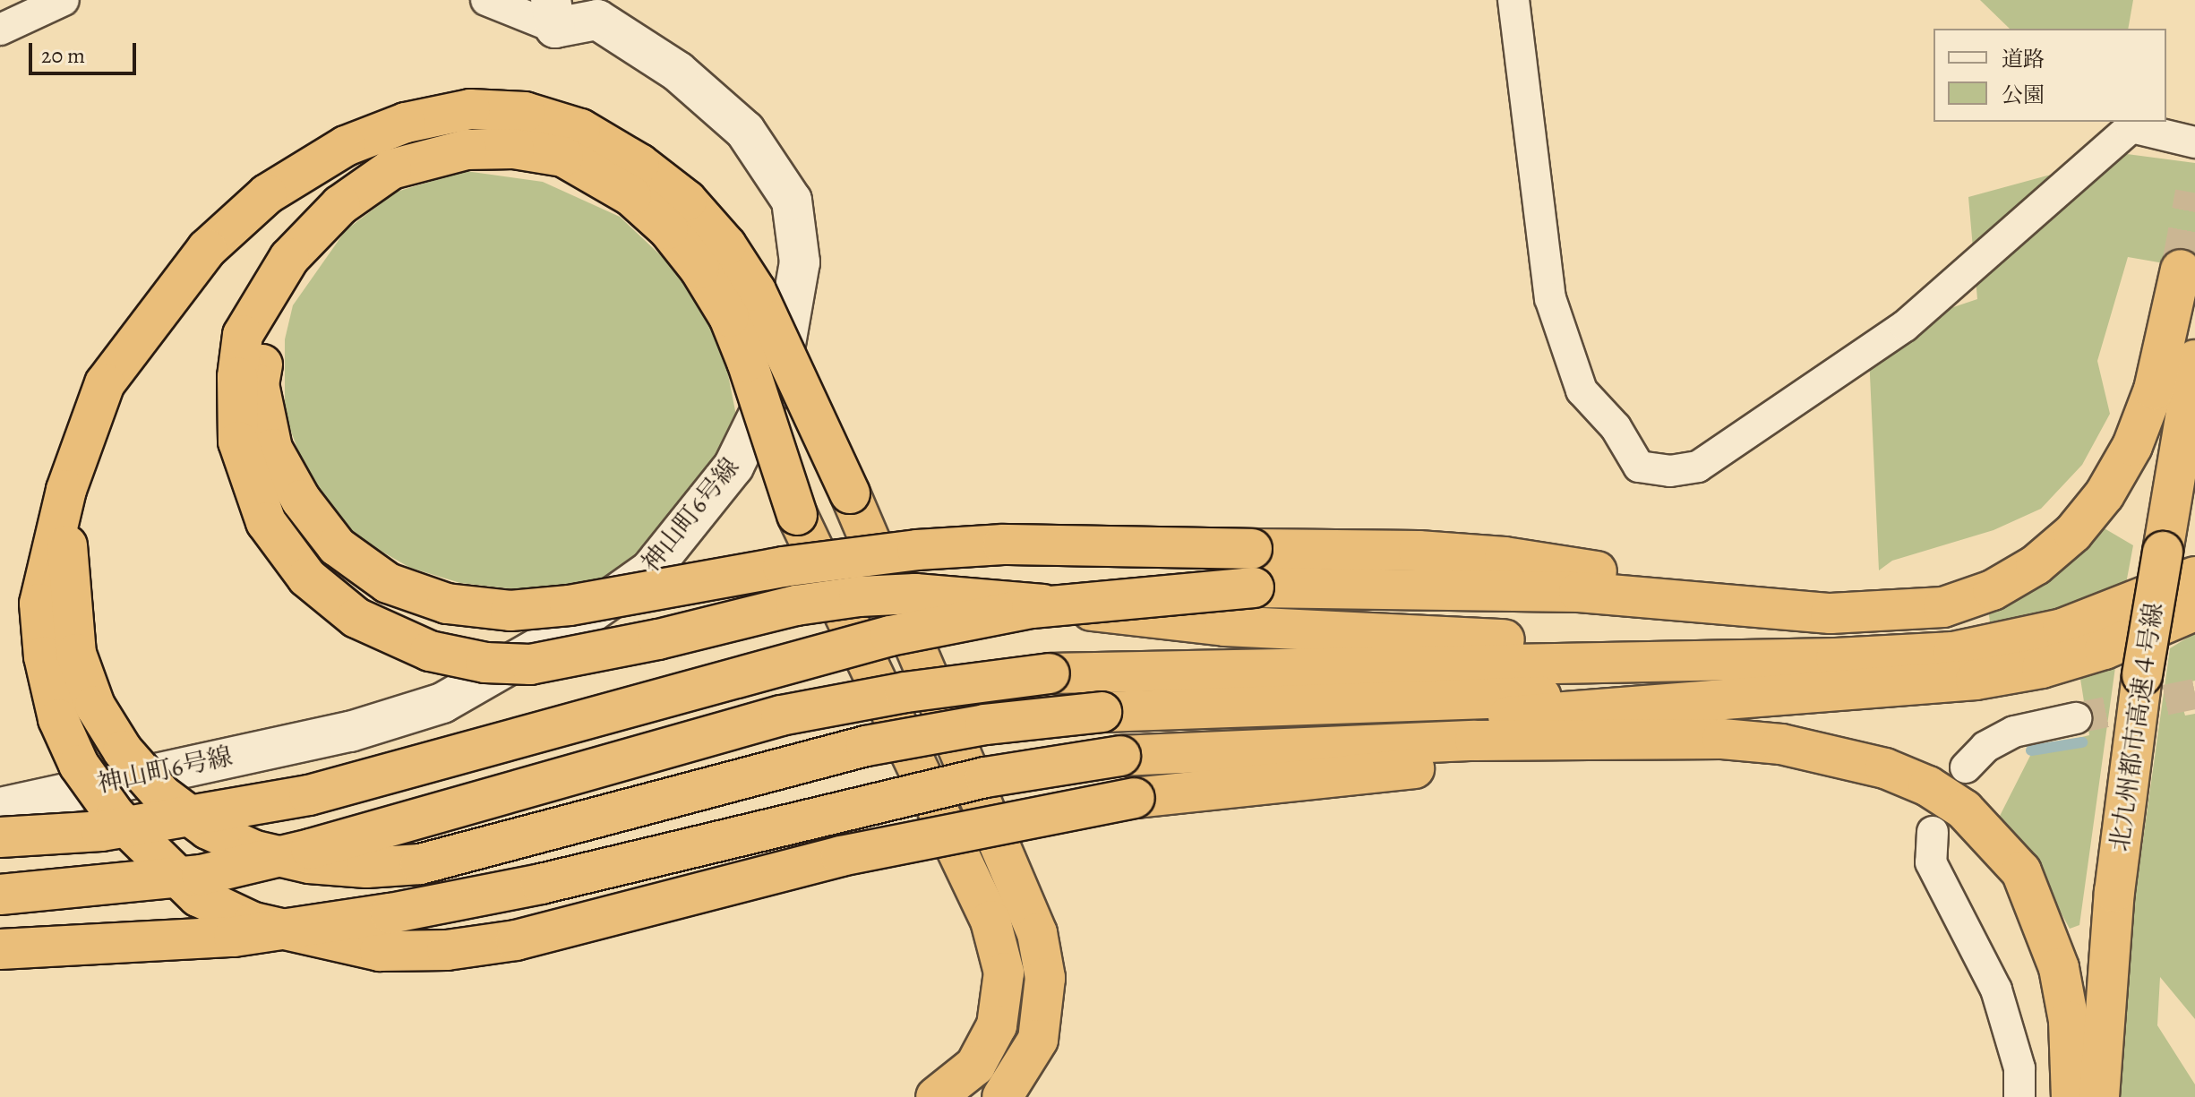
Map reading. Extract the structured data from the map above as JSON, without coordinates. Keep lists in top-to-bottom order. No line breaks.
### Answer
{"streets":{"highway":["北九州都市高速４号線"],"street":["神山町6号線"]},"legend":["道路","公園"],"scale_bar":"20 m"}
